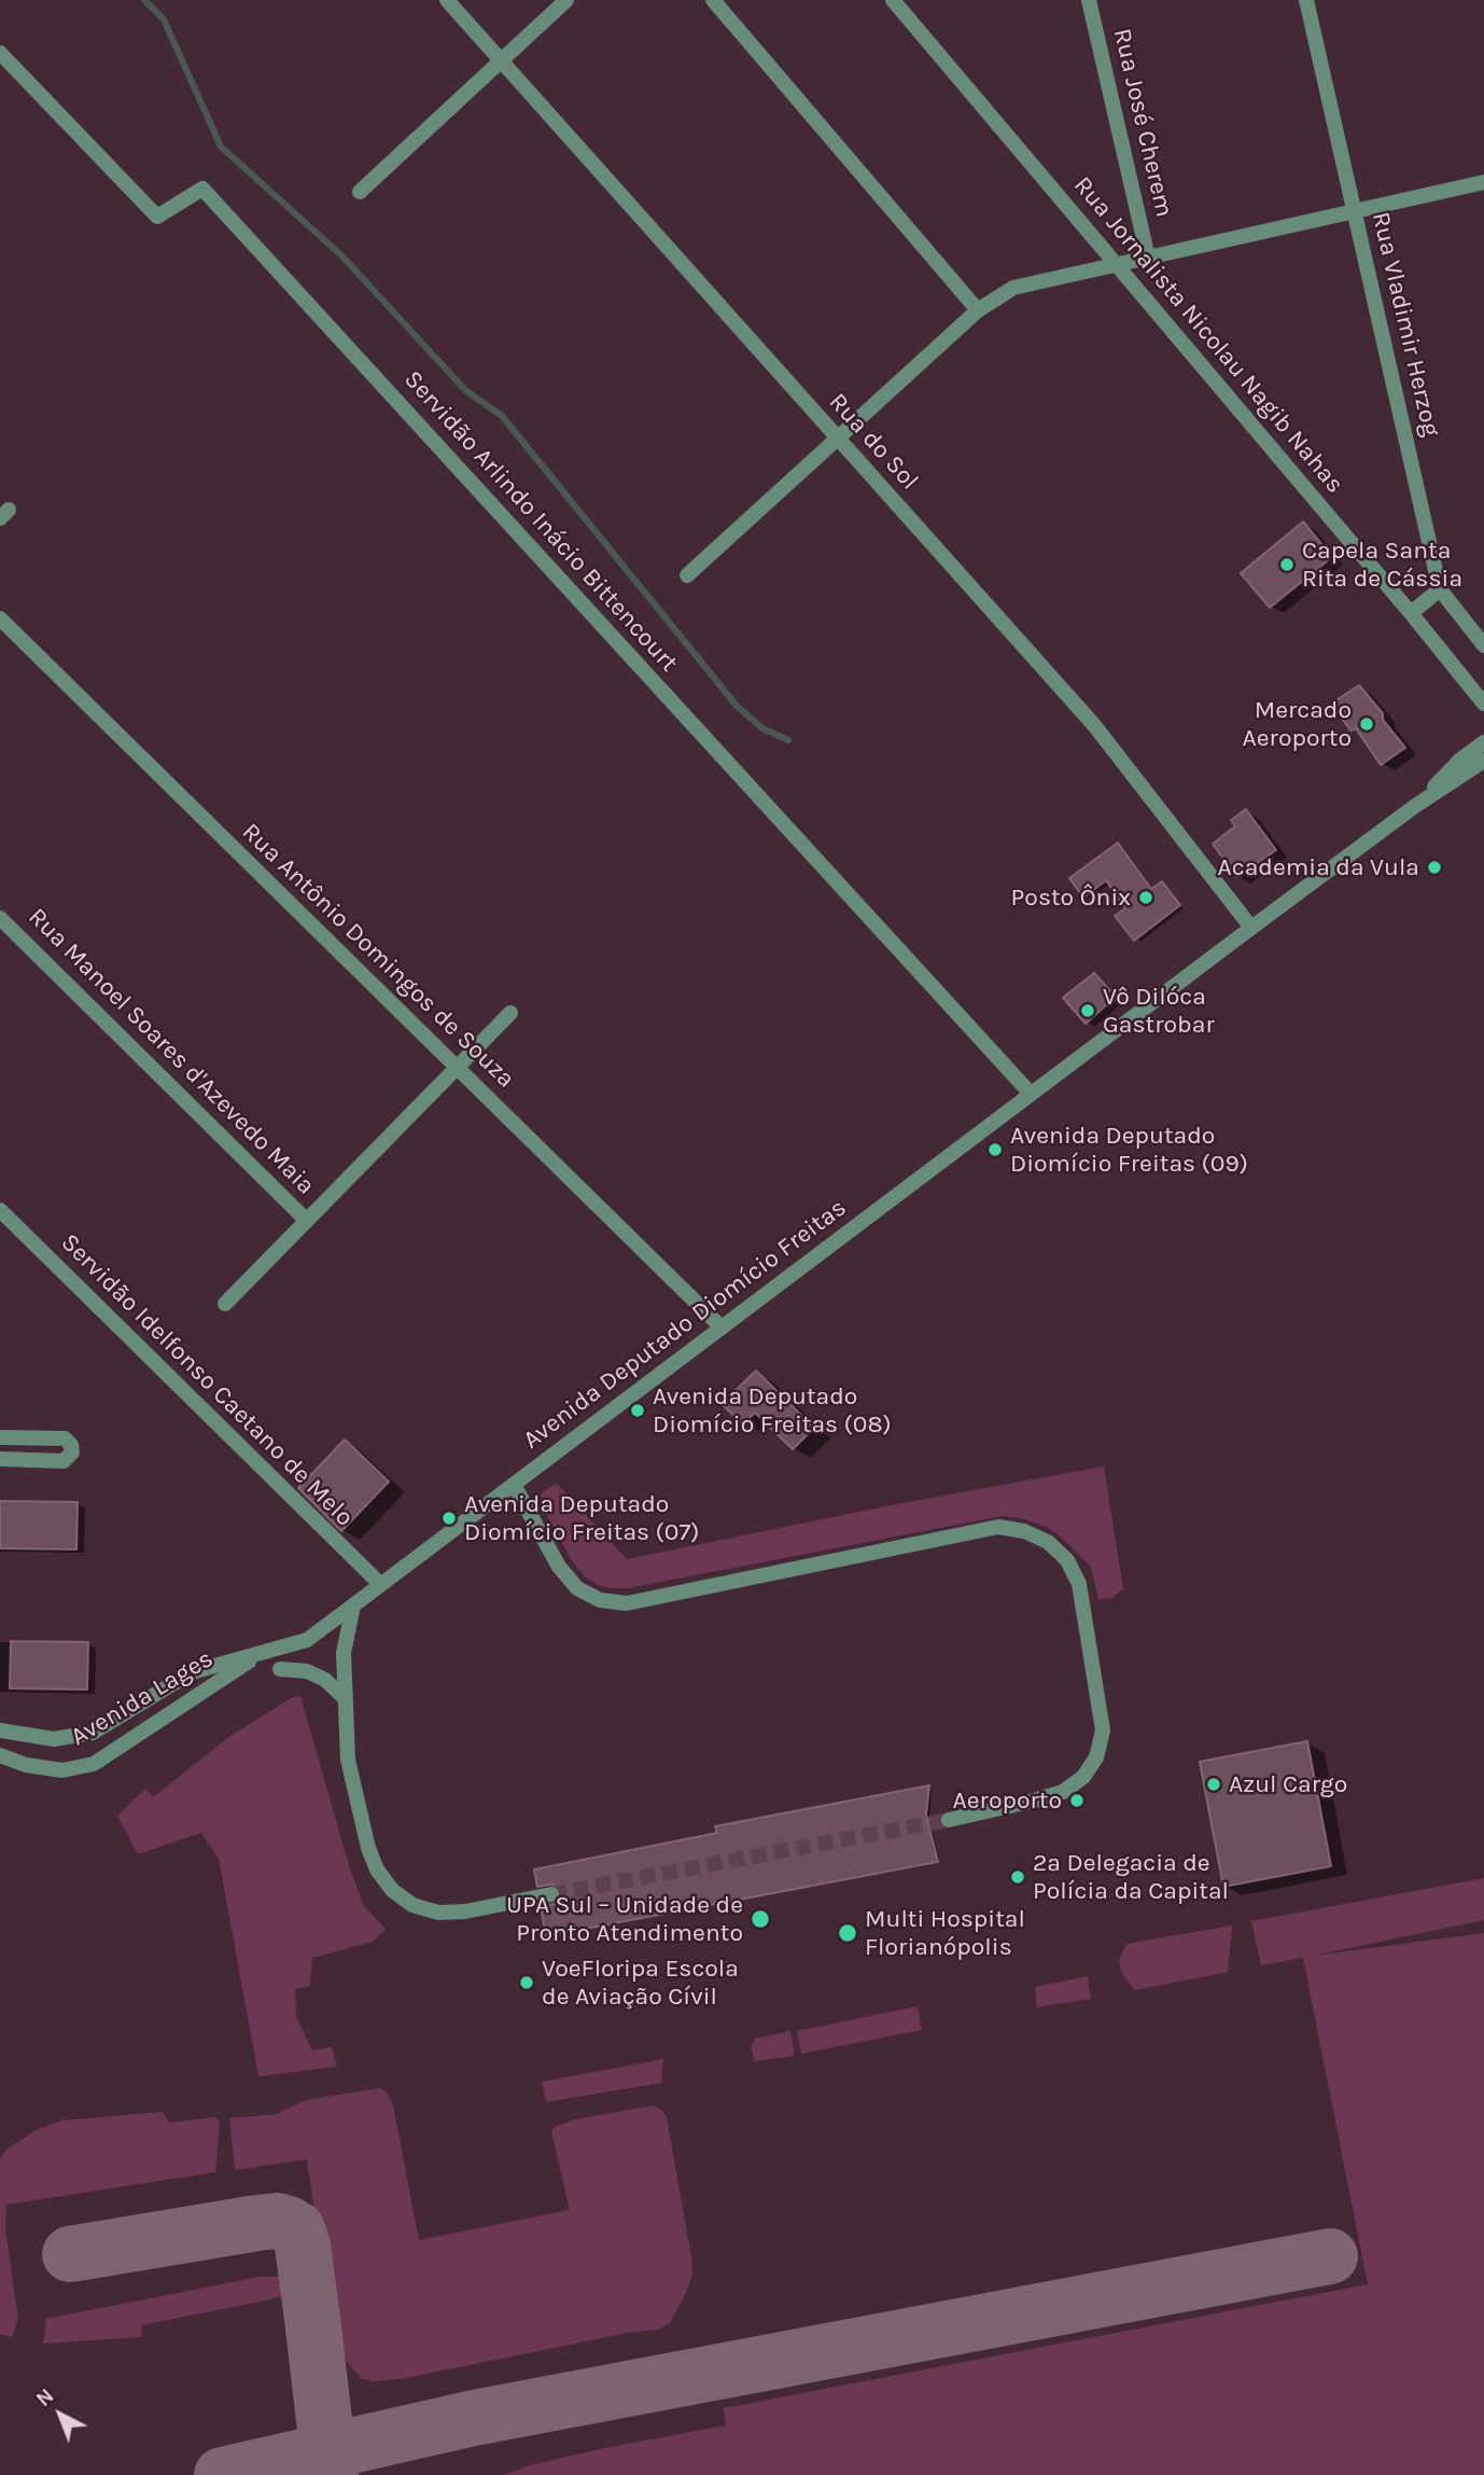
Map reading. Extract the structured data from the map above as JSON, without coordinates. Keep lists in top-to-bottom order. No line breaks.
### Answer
{"streets":{"street":["Rua José Cherem","Rua Vladimir Herzog","Rua Jornalista Nicolau Nagib Nahas","Rua do Sol","Servidão Arlindo Inácio Bittencourt","Rua Antônio Domingos de Souza","Rua Manoel Soares d'Azevedo Maia","Avenida Deputado Diomício Freitas","Servidão Idelfonso Caetano de Melo","Avenida Lages"]},"crossings":[["Rua do Sol","Avenida Deputado Diomício Freitas"],["Servidão Arlindo Inácio Bittencourt","Avenida Deputado Diomício Freitas"],["Rua Antônio Domingos de Souza","Avenida Deputado Diomício Freitas"],["Avenida Deputado Diomício Freitas","Servidão Idelfonso Caetano de Melo"],["Avenida Deputado Diomício Freitas","Avenida Lages"]],"places":["Capela Santa Rita de Cássia","Mercado Aeroporto","Academia da Vula","Posto Ônix","Vô Dilóca Gastrobar","Avenida Deputado Diomício Freitas (09)","Avenida Deputado Diomício Freitas (08)","Avenida Deputado Diomício Freitas (07)","Azul Cargo","Aeroporto","2ª Delegacia de Polícia da Capital","UPA Sul – Unidade de Pronto Atendimento","Multi Hospital Florianópolis","VoeFloripa Escola de Aviação Cívil"],"north":"top left"}
